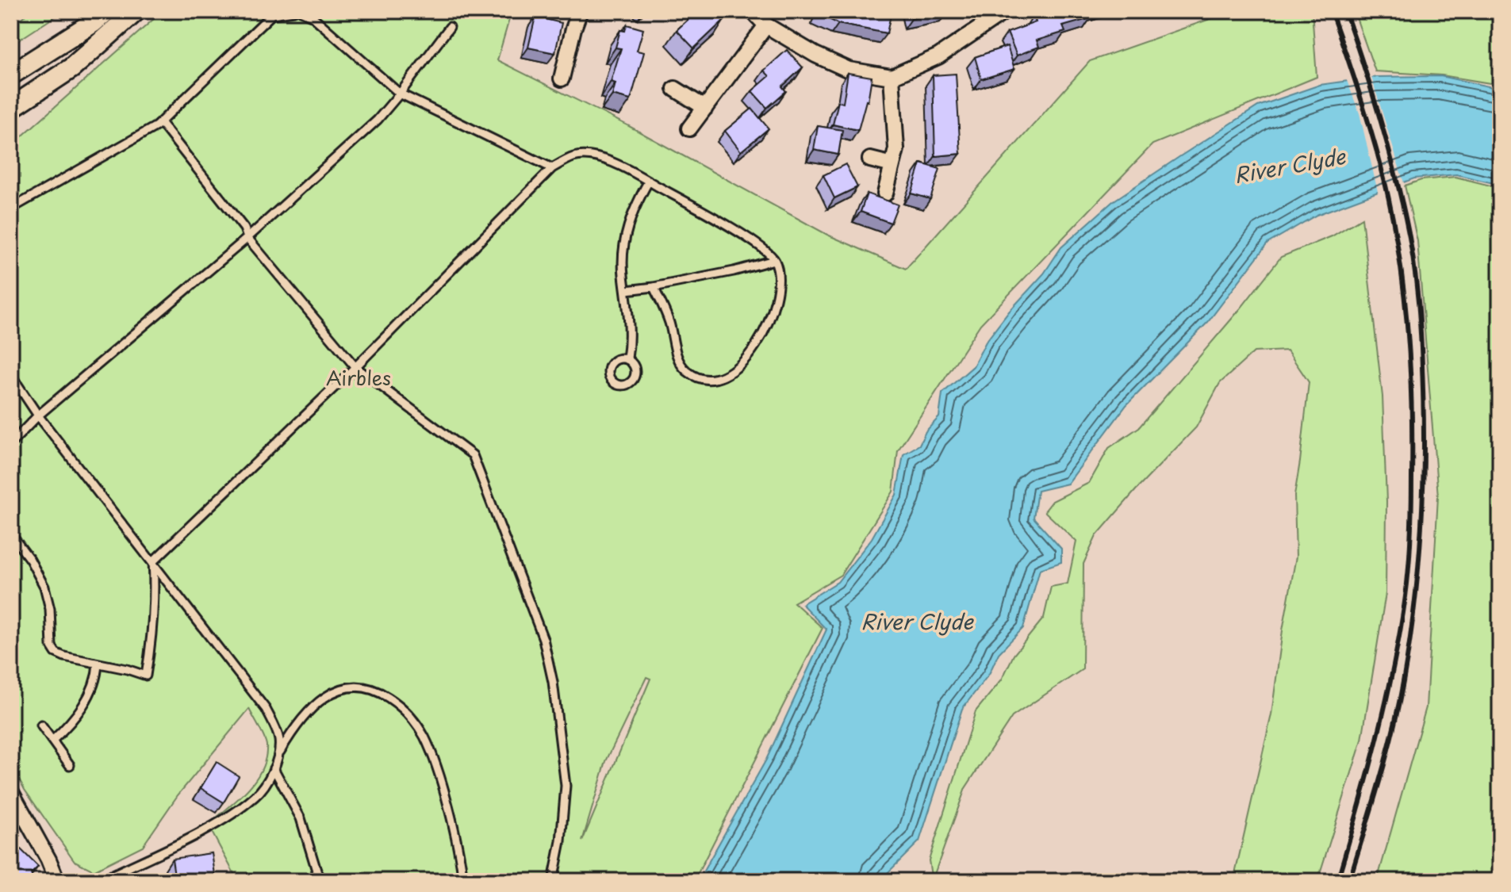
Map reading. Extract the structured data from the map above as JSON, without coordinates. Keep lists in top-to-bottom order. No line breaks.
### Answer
{"water":["River Clyde"],"parks":["Airbles"]}
